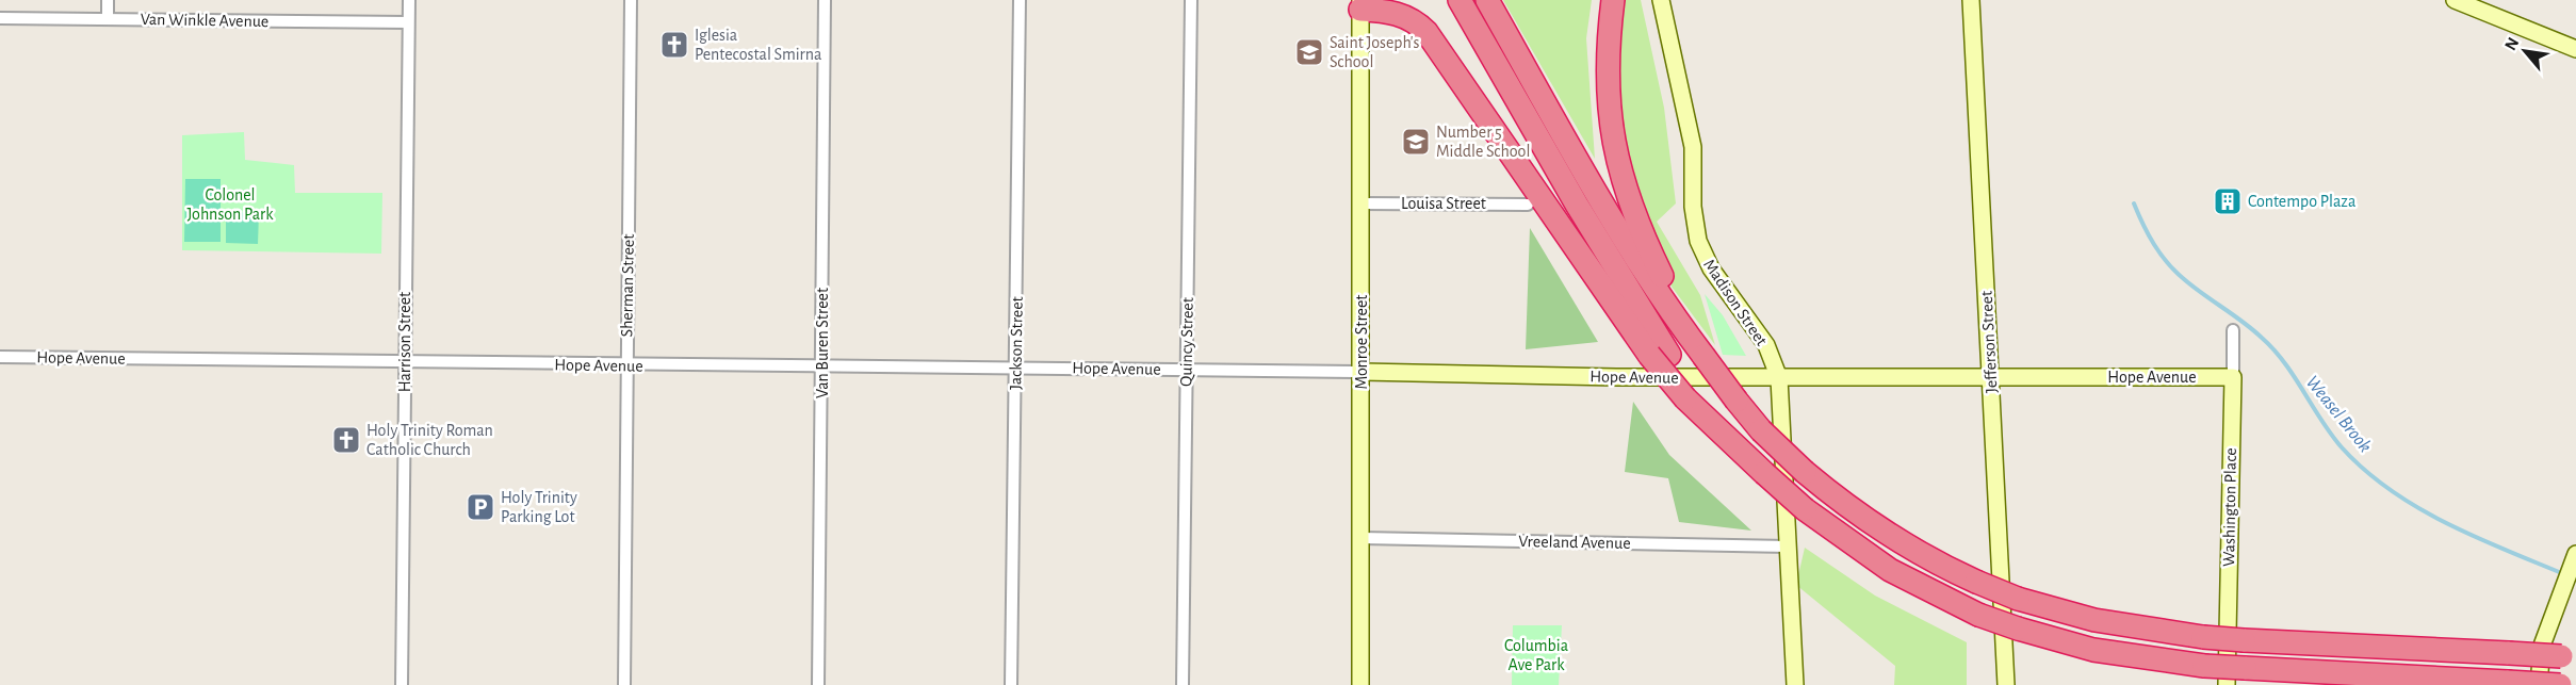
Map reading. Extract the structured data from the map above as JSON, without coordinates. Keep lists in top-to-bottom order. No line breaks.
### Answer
{"streets":{"street":["Van Winkle Avenue","Louisa Street","Sherman Street","Madison Street","Harrison Street","Quincy Street","Monroe Street","Jefferson Street","Van Buren Street","Jackson Street","Hope Avenue","Washington Place","Vreeland Avenue"]},"crossings":[["Van Winkle Avenue","Harrison Street"],["Louisa Street","Monroe Street"],["Sherman Street","Hope Avenue"],["Madison Street","Hope Avenue"],["Madison Street","Vreeland Avenue"],["Harrison Street","Hope Avenue"],["Quincy Street","Hope Avenue"],["Monroe Street","Hope Avenue"],["Monroe Street","Vreeland Avenue"],["Jefferson Street","Hope Avenue"],["Van Buren Street","Hope Avenue"],["Jackson Street","Hope Avenue"],["Hope Avenue","Washington Place"]],"water":["Weasel Brook"],"parks":["Colonel Johnson Park","Columbia Ave Park"],"places":{"church":["Iglesia Pentecostal Smirna","Holy Trinity Roman Catholic Church"],"school or university":["Saint Joseph's School","Number 5 Middle School"],"building":["Contempo Plaza"],"parking":["Holy Trinity Parking Lot"]},"north":"top left"}
